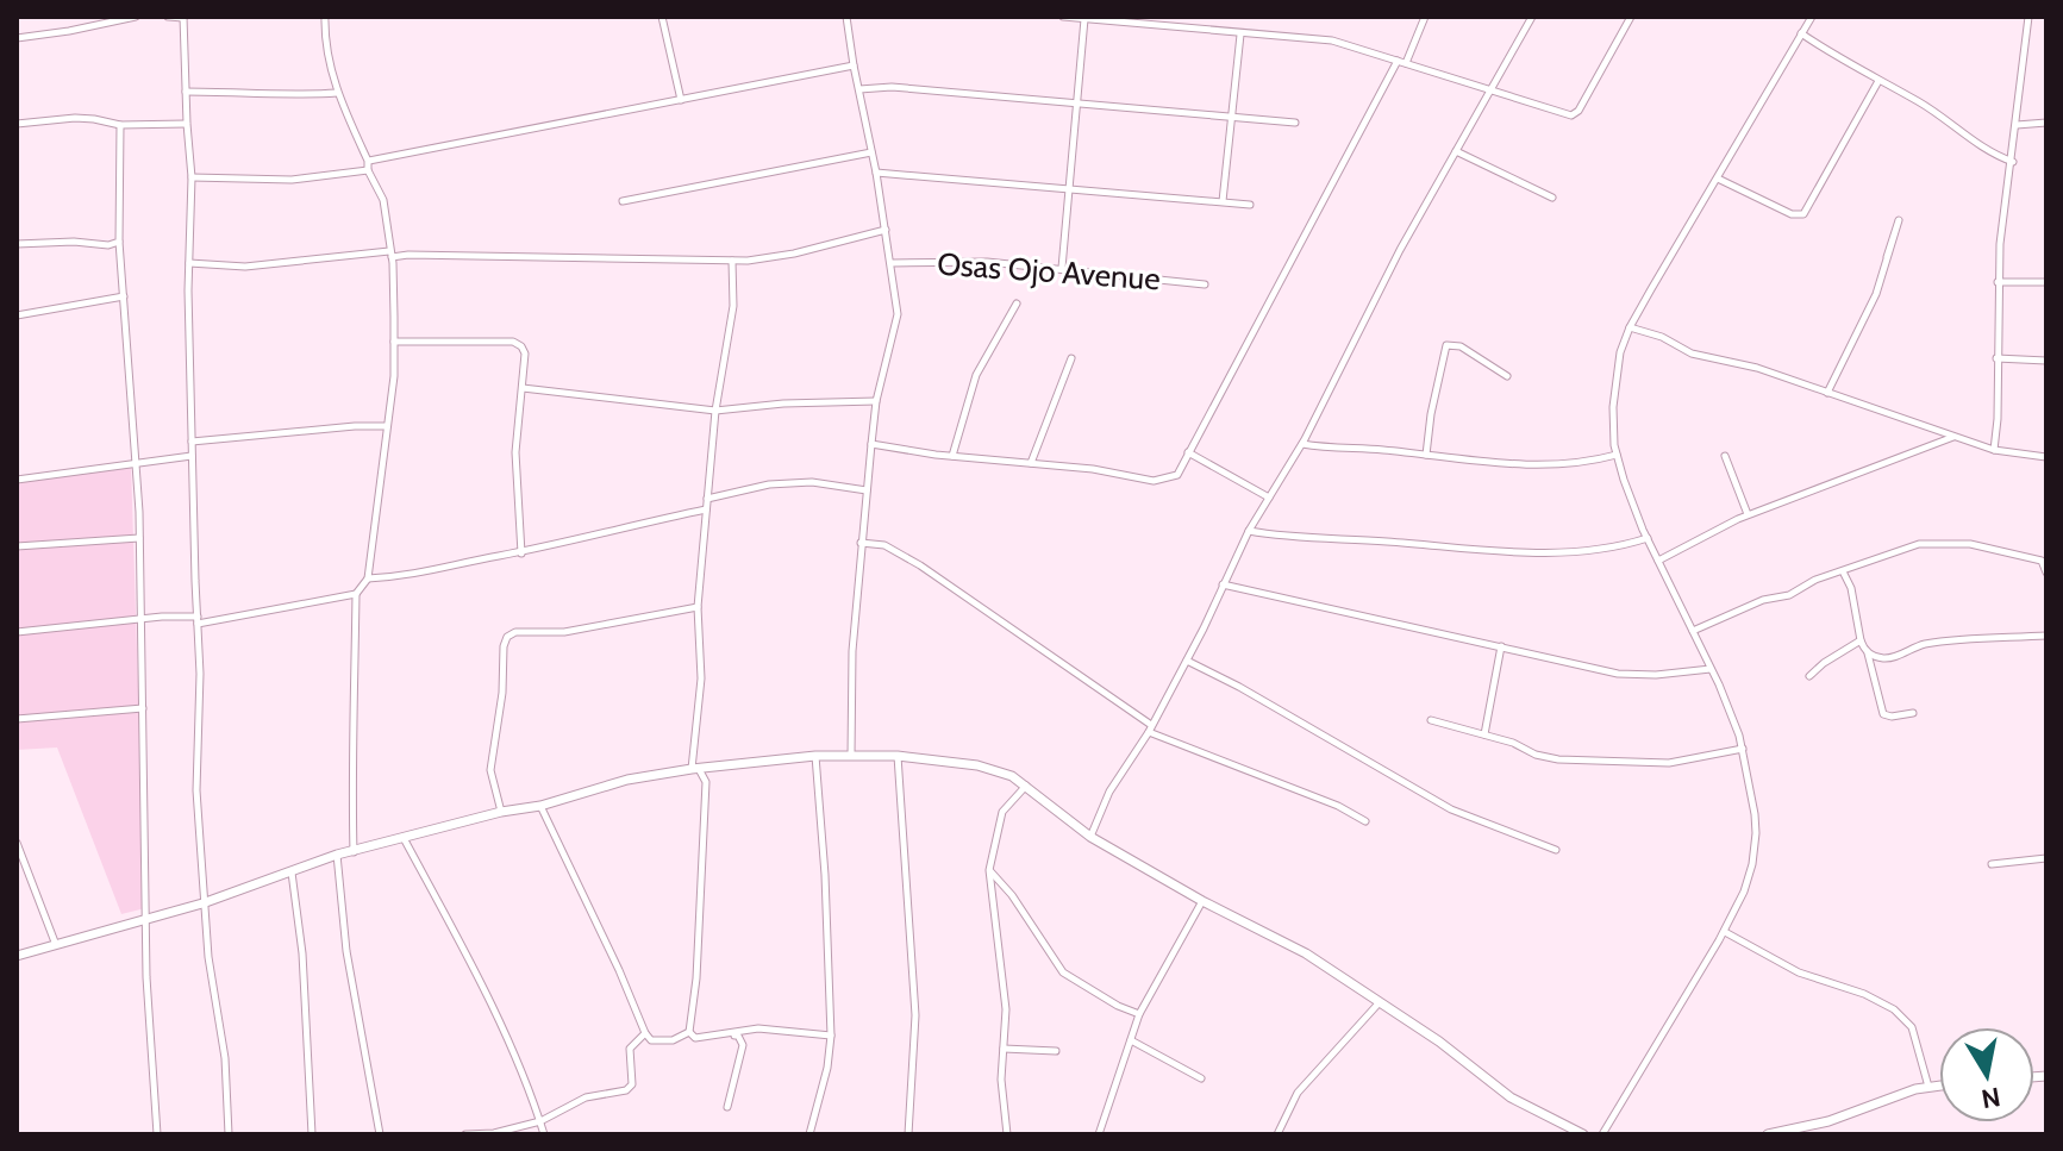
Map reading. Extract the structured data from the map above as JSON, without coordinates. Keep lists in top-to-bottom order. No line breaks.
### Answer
{"streets":{"street":["Osas Ojo Avenue"]},"north":"bottom"}
